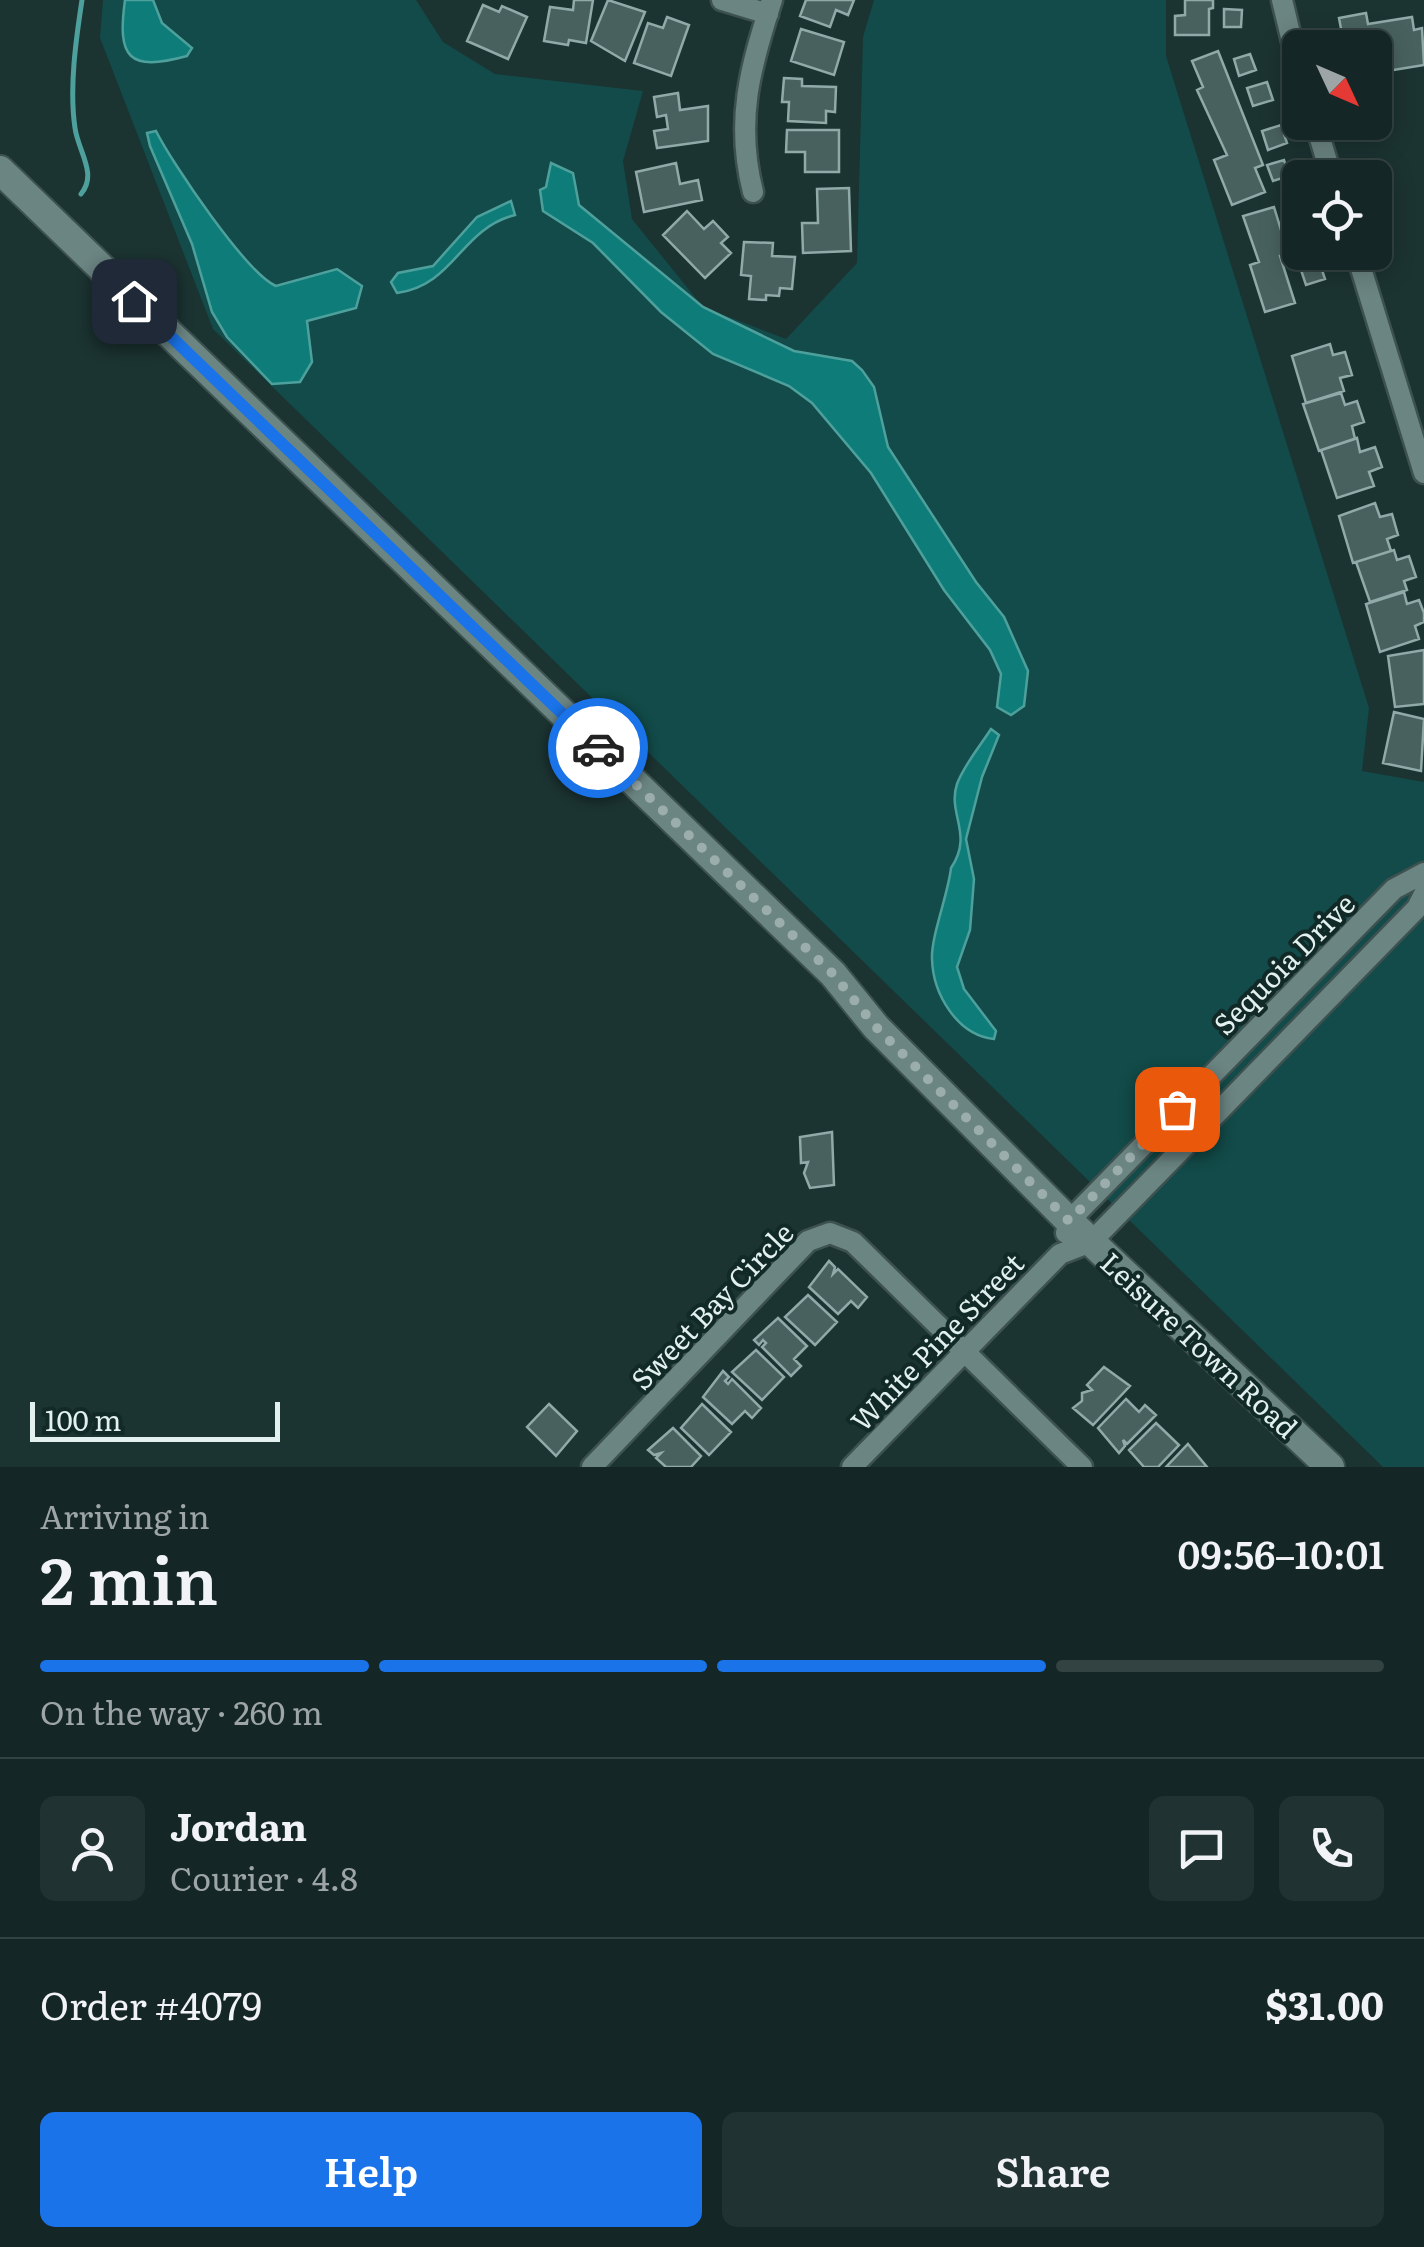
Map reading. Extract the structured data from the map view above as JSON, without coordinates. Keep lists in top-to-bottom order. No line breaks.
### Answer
{"streets":{"main road":["Leisure Town Road"],"street":["Sequoia Drive","Sweet Bay Circle","White Pine Street"]},"crossings":[["Sequoia Drive","White Pine Street"],["Sequoia Drive","Leisure Town Road"],["Sweet Bay Circle","White Pine Street"]],"scale_bar":"100 m","north":"bottom right","page":{"scale":"100 m","heading":["2 min","Arriving in","09:56–10:01"],"panel":["Jordan","Courier · 4.8","Order #4079","$31.00"],"bar":"On the way · 260 m","buttons":["Help","Share"]}}
